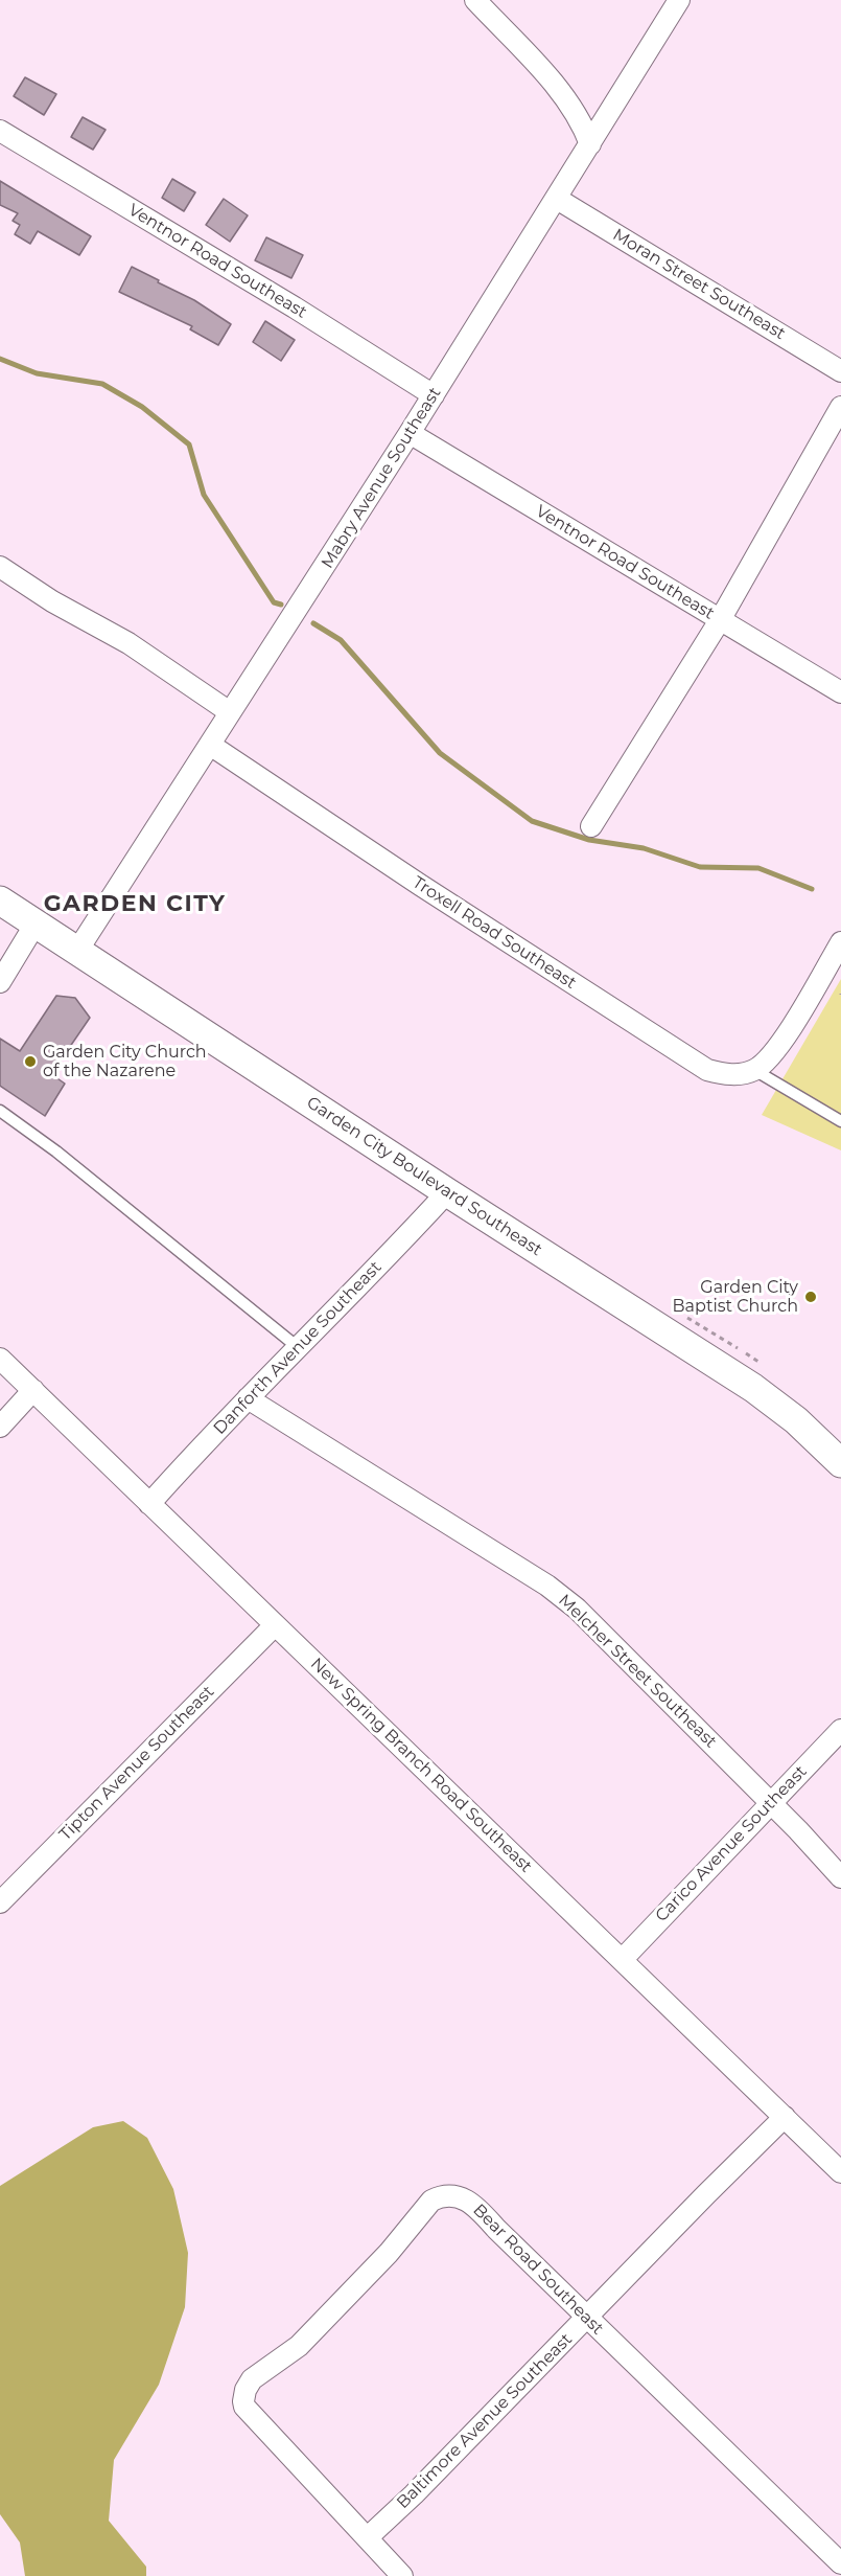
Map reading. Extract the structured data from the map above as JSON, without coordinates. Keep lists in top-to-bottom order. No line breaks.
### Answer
{"streets":{"street":["Ventnor Road Southeast","Moran Street Southeast","Mabry Avenue Southeast","Troxell Road Southeast","Garden City Boulevard Southeast","Danforth Avenue Southeast","Melcher Street Southeast","Tipton Avenue Southeast","New Spring Branch Road Southeast","Carico Avenue Southeast","Bear Road Southeast","Baltimore Avenue Southeast"]},"crossings":[["Ventnor Road Southeast","Mabry Avenue Southeast"],["Moran Street Southeast","Mabry Avenue Southeast"],["Mabry Avenue Southeast","Troxell Road Southeast"],["Mabry Avenue Southeast","Garden City Boulevard Southeast"],["Garden City Boulevard Southeast","Danforth Avenue Southeast"],["Danforth Avenue Southeast","Melcher Street Southeast"],["Danforth Avenue Southeast","New Spring Branch Road Southeast"],["Melcher Street Southeast","Carico Avenue Southeast"],["Tipton Avenue Southeast","New Spring Branch Road Southeast"],["New Spring Branch Road Southeast","Carico Avenue Southeast"],["New Spring Branch Road Southeast","Baltimore Avenue Southeast"],["Bear Road Southeast","Baltimore Avenue Southeast"]],"districts":["GARDEN CITY"],"places":["Garden City Church of the Nazarene","Garden City Baptist Church"]}
